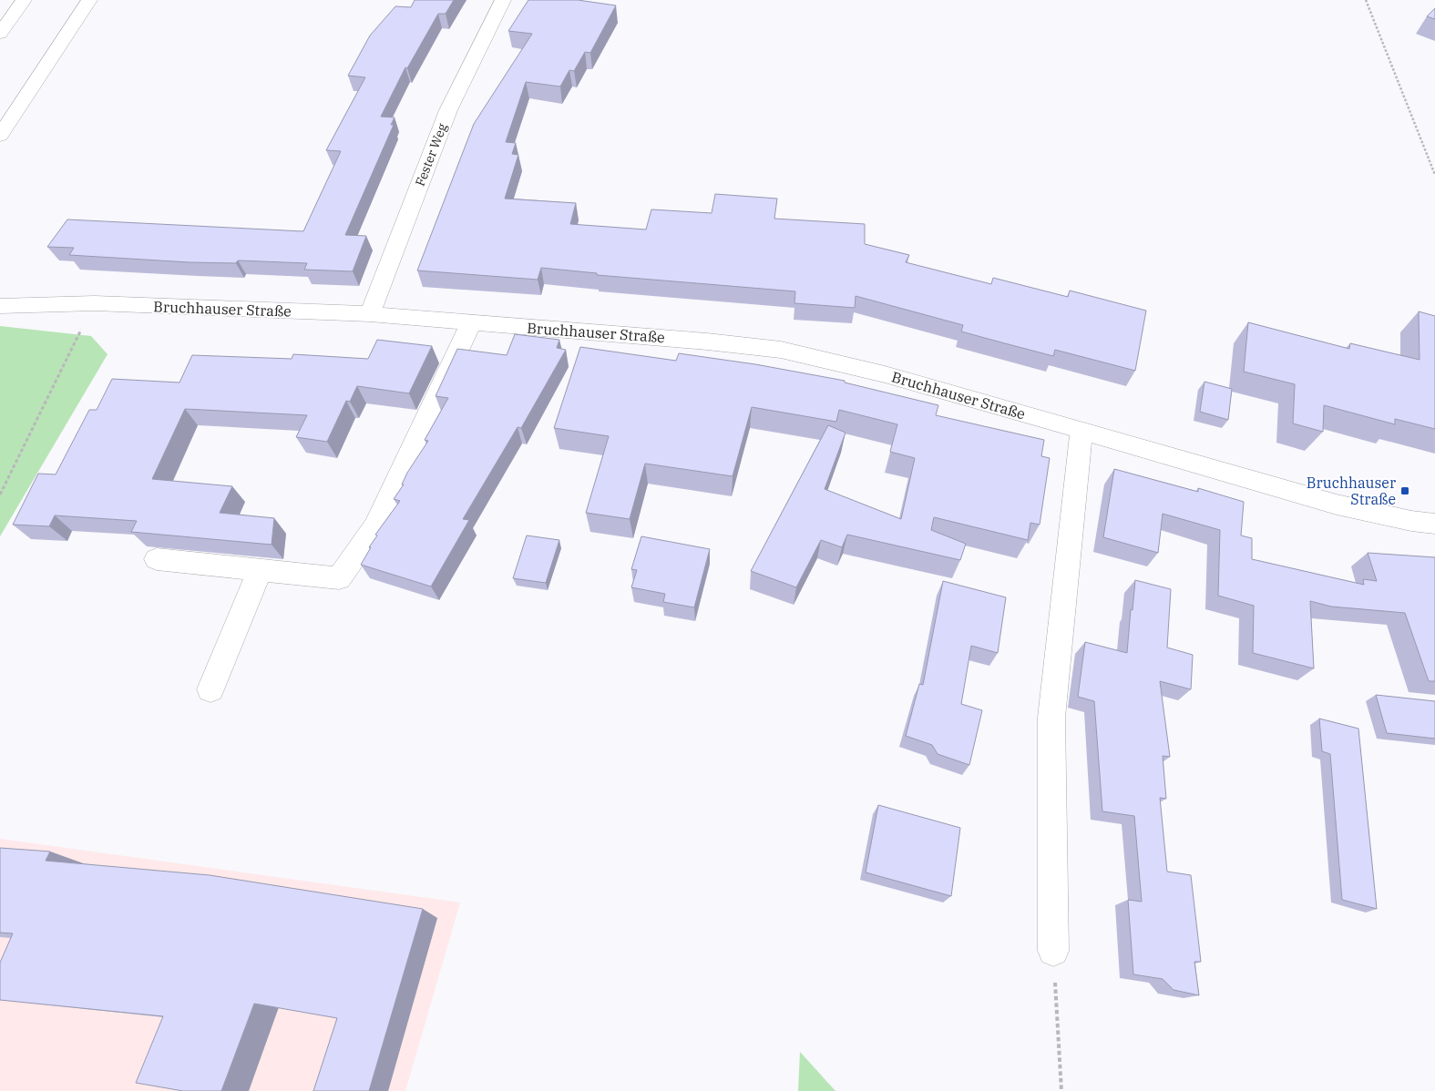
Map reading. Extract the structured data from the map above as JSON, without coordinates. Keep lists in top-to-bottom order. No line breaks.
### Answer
{"streets":{"main road":["Fester Weg","Bruchhauser Straße"]},"crossings":[["Fester Weg","Bruchhauser Straße"]],"places":{"transit":["Bruchhauser Straße"]}}
